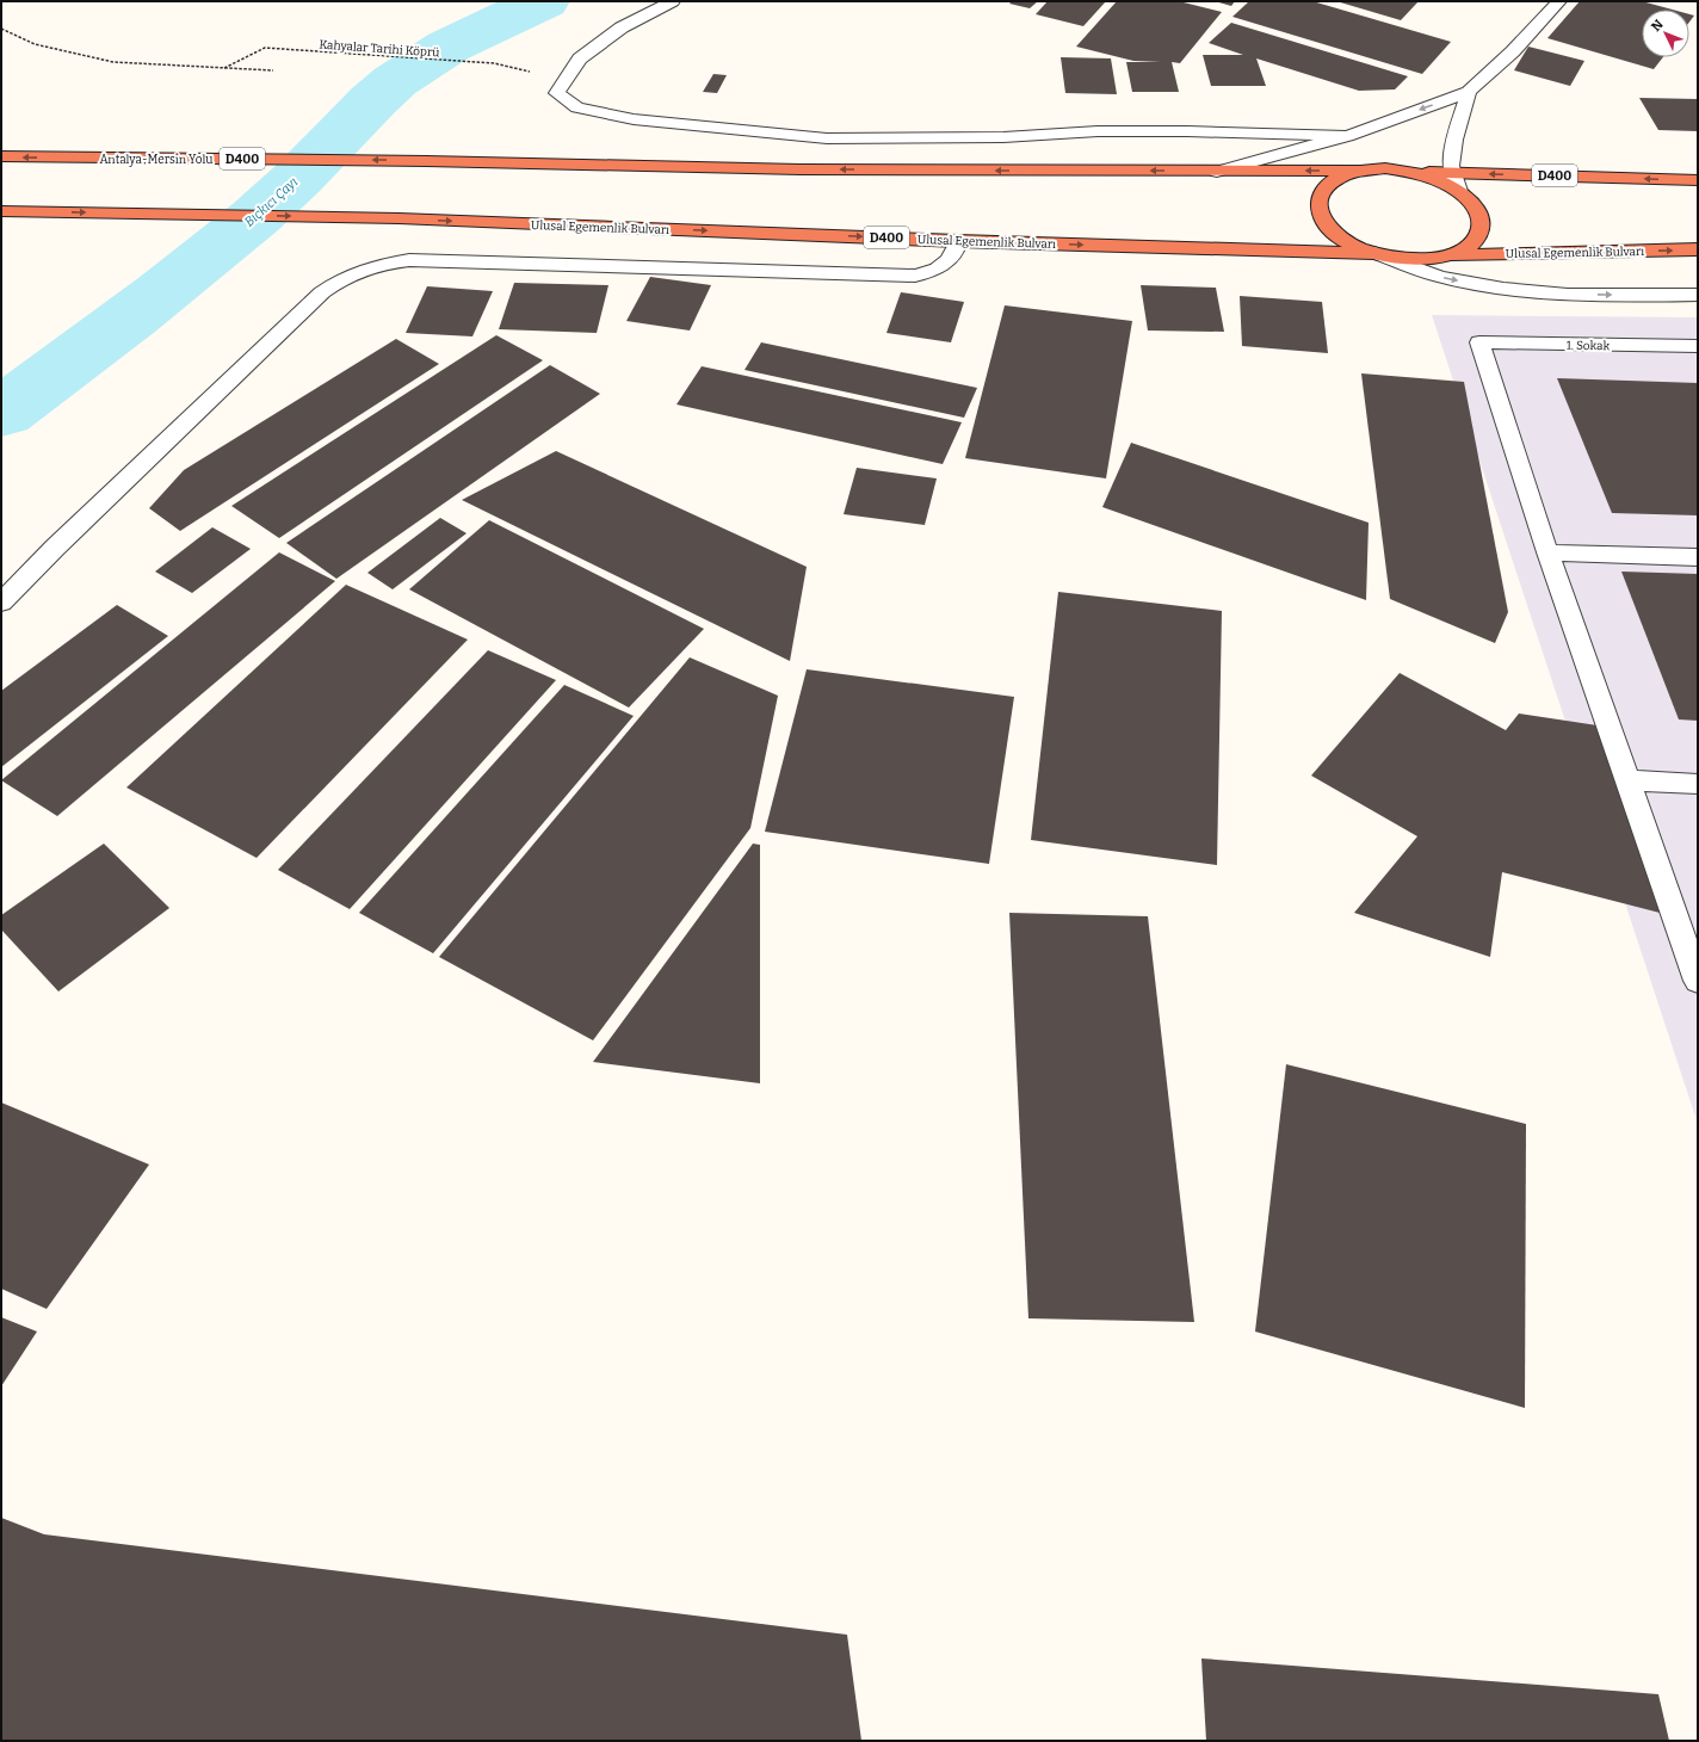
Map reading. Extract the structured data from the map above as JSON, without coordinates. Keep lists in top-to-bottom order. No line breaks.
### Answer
{"streets":{"highway":["Antalya-Mersin Yolu","D400","Ulusal Egemenlik Bulvarı"],"street":["1. Sokak"],"path":["Kahyalar Tarihi Köprü"]},"crossings":[["Antalya-Mersin Yolu","D400"]],"one_way":["Antalya-Mersin Yolu","Ulusal Egemenlik Bulvarı"],"water":["Bıçkıcı Çayı"],"north":"top left"}
